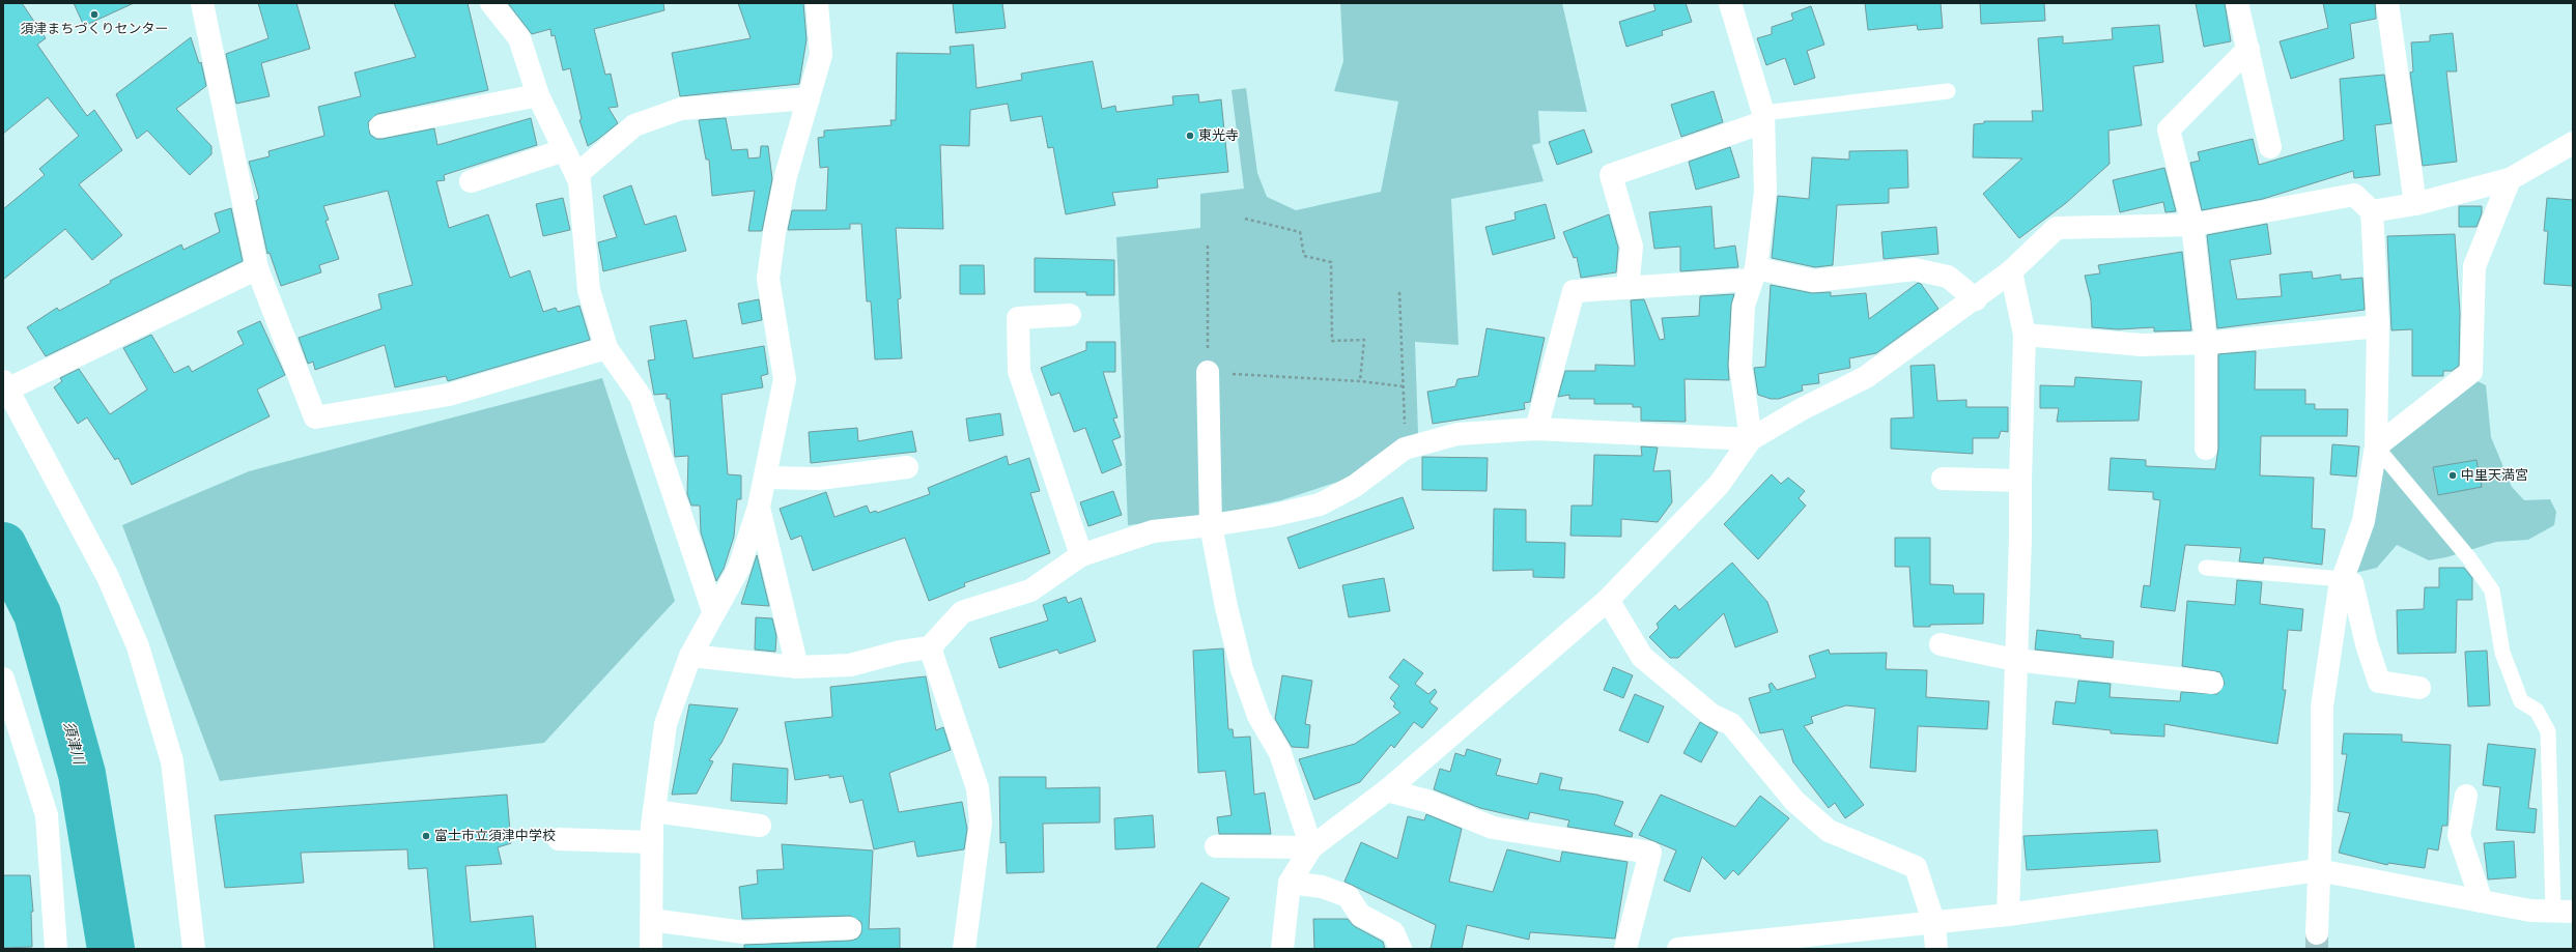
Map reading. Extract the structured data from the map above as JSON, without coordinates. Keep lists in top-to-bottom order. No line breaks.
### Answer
{"water":["須津川"],"places":["須津まちづくりセンター","東光寺","中里天満宮","富士市立須津中学校"]}
